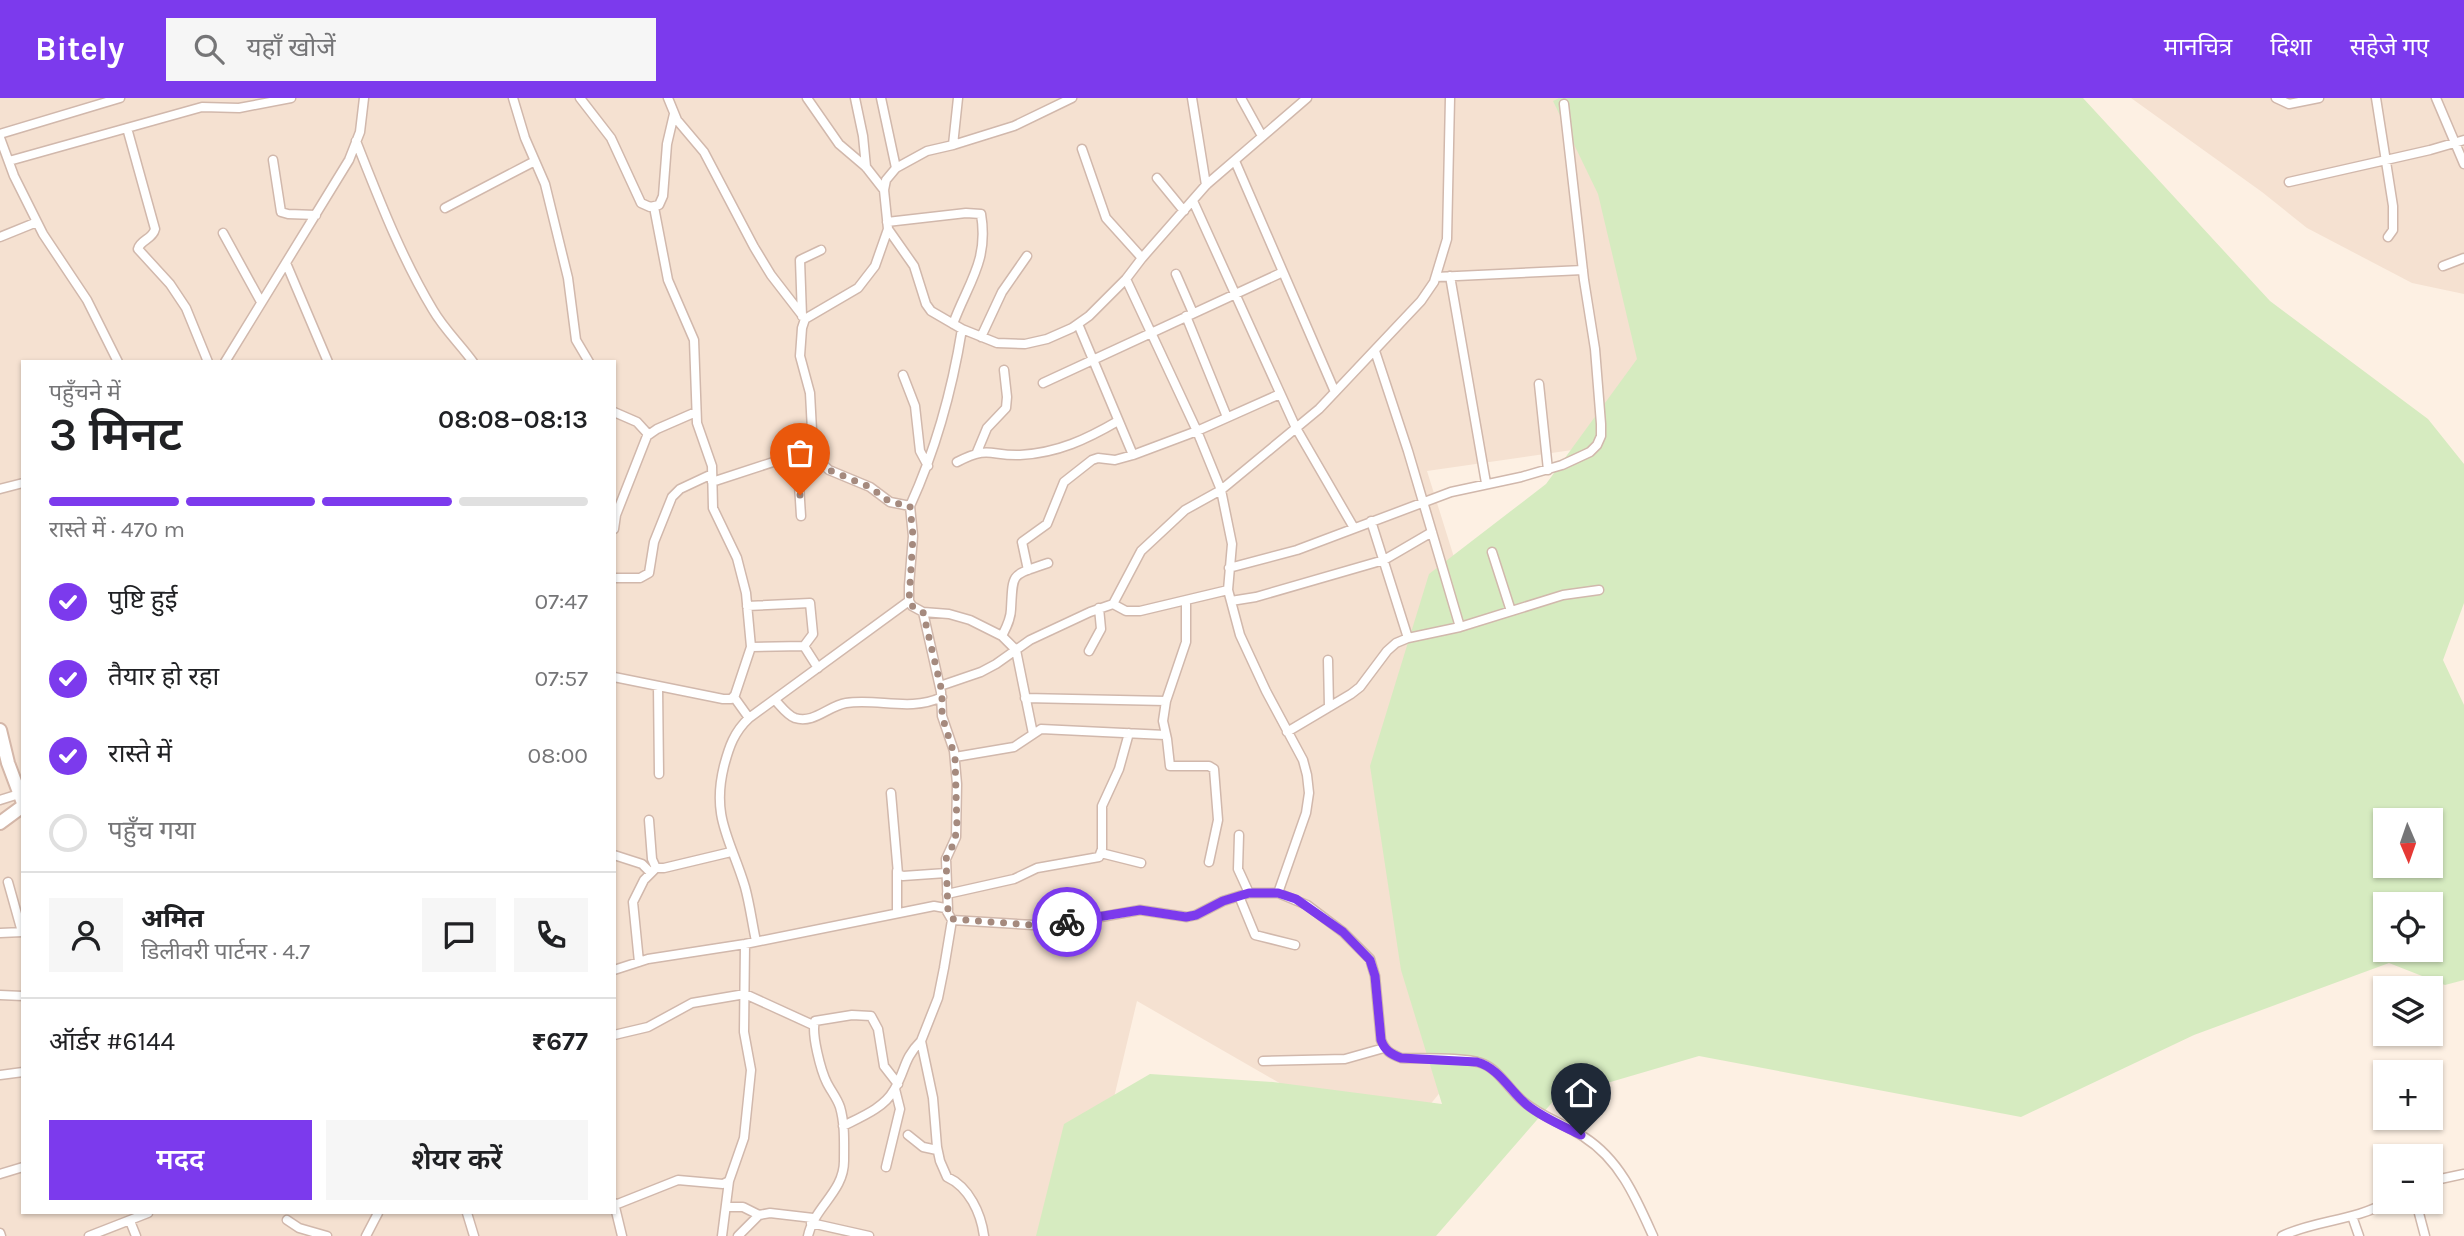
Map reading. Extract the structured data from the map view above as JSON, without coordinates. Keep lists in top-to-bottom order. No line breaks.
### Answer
{"north":"bottom","page":{"header":"Bitely","search":"यहाँ खोजें","nav":["मानचित्र","दिशा","सहेजे गए"],"heading":["3 मिनट","पहुँचने में","08:08–08:13"],"panel":["अमित","डिलीवरी पार्टनर · 4.7","ऑर्डर #6144","₹677"],"bar":"रास्ते में · 470 m","list":[["पुष्टि हुई","07:47"],["तैयार हो रहा","07:57"],["रास्ते में","08:00"],"पहुँच गया"],"map_buttons":["+","−"],"buttons":["मदद","शेयर करें"]}}
